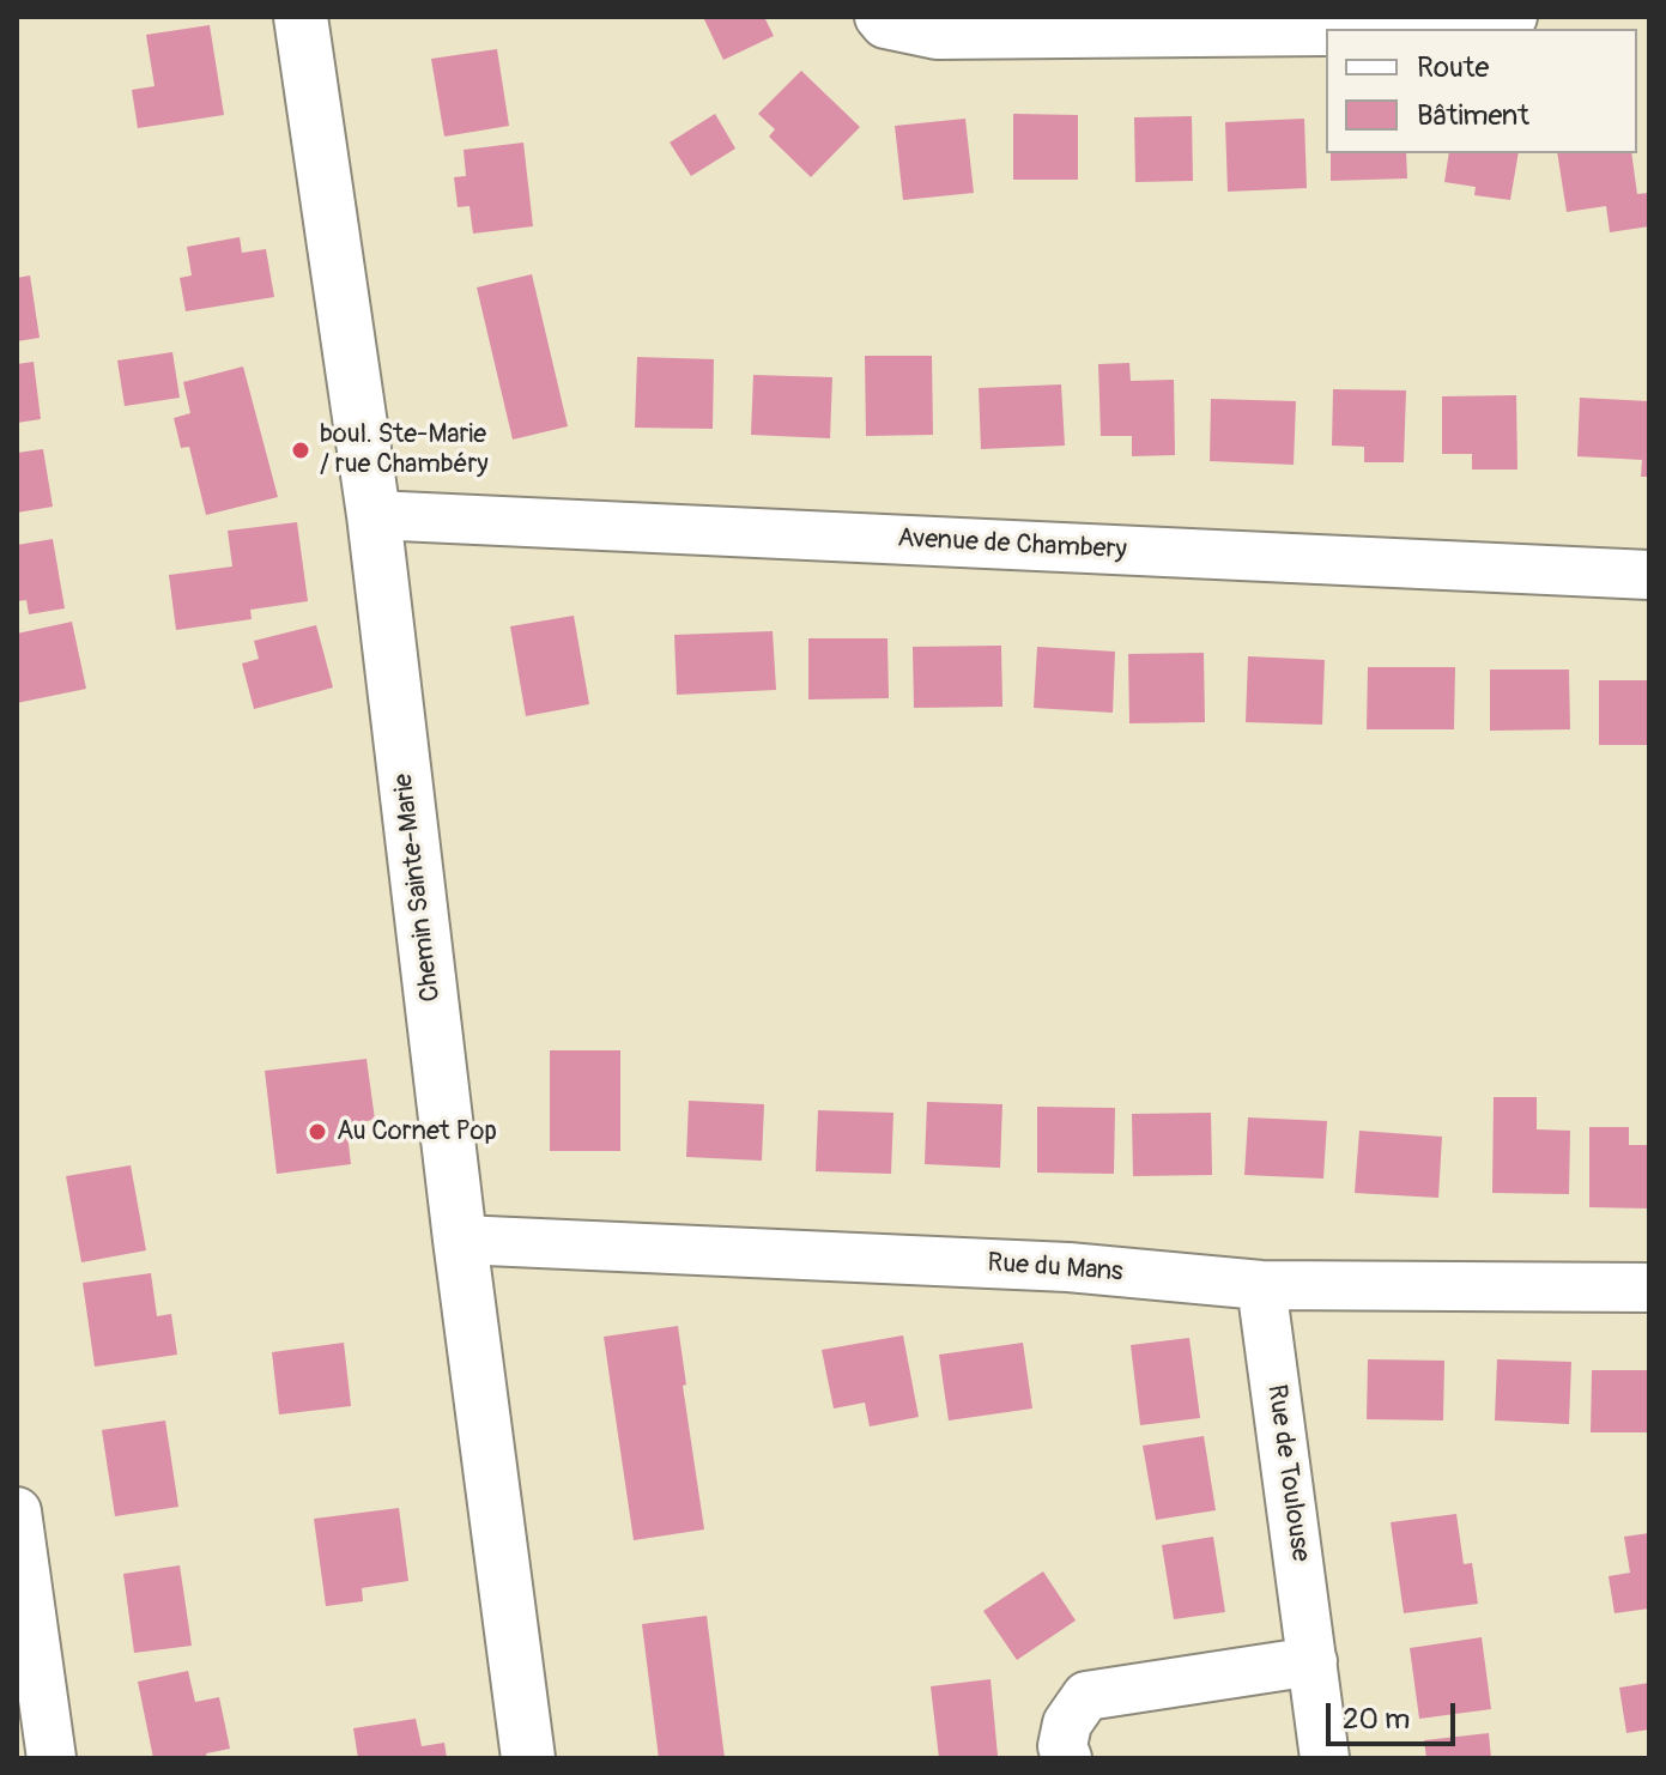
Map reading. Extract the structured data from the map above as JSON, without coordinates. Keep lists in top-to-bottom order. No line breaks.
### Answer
{"streets":{"street":["Avenue de Chambery","Chemin Sainte-Marie","Rue du Mans","Rue de Toulouse"]},"crossings":[["Avenue de Chambery","Chemin Sainte-Marie"],["Chemin Sainte-Marie","Rue du Mans"],["Rue du Mans","Rue de Toulouse"]],"places":["boul. Ste-Marie / rue Chambéry","Au Cornet Pop"],"legend":["Route","Bâtiment"],"scale_bar":"20 m"}
